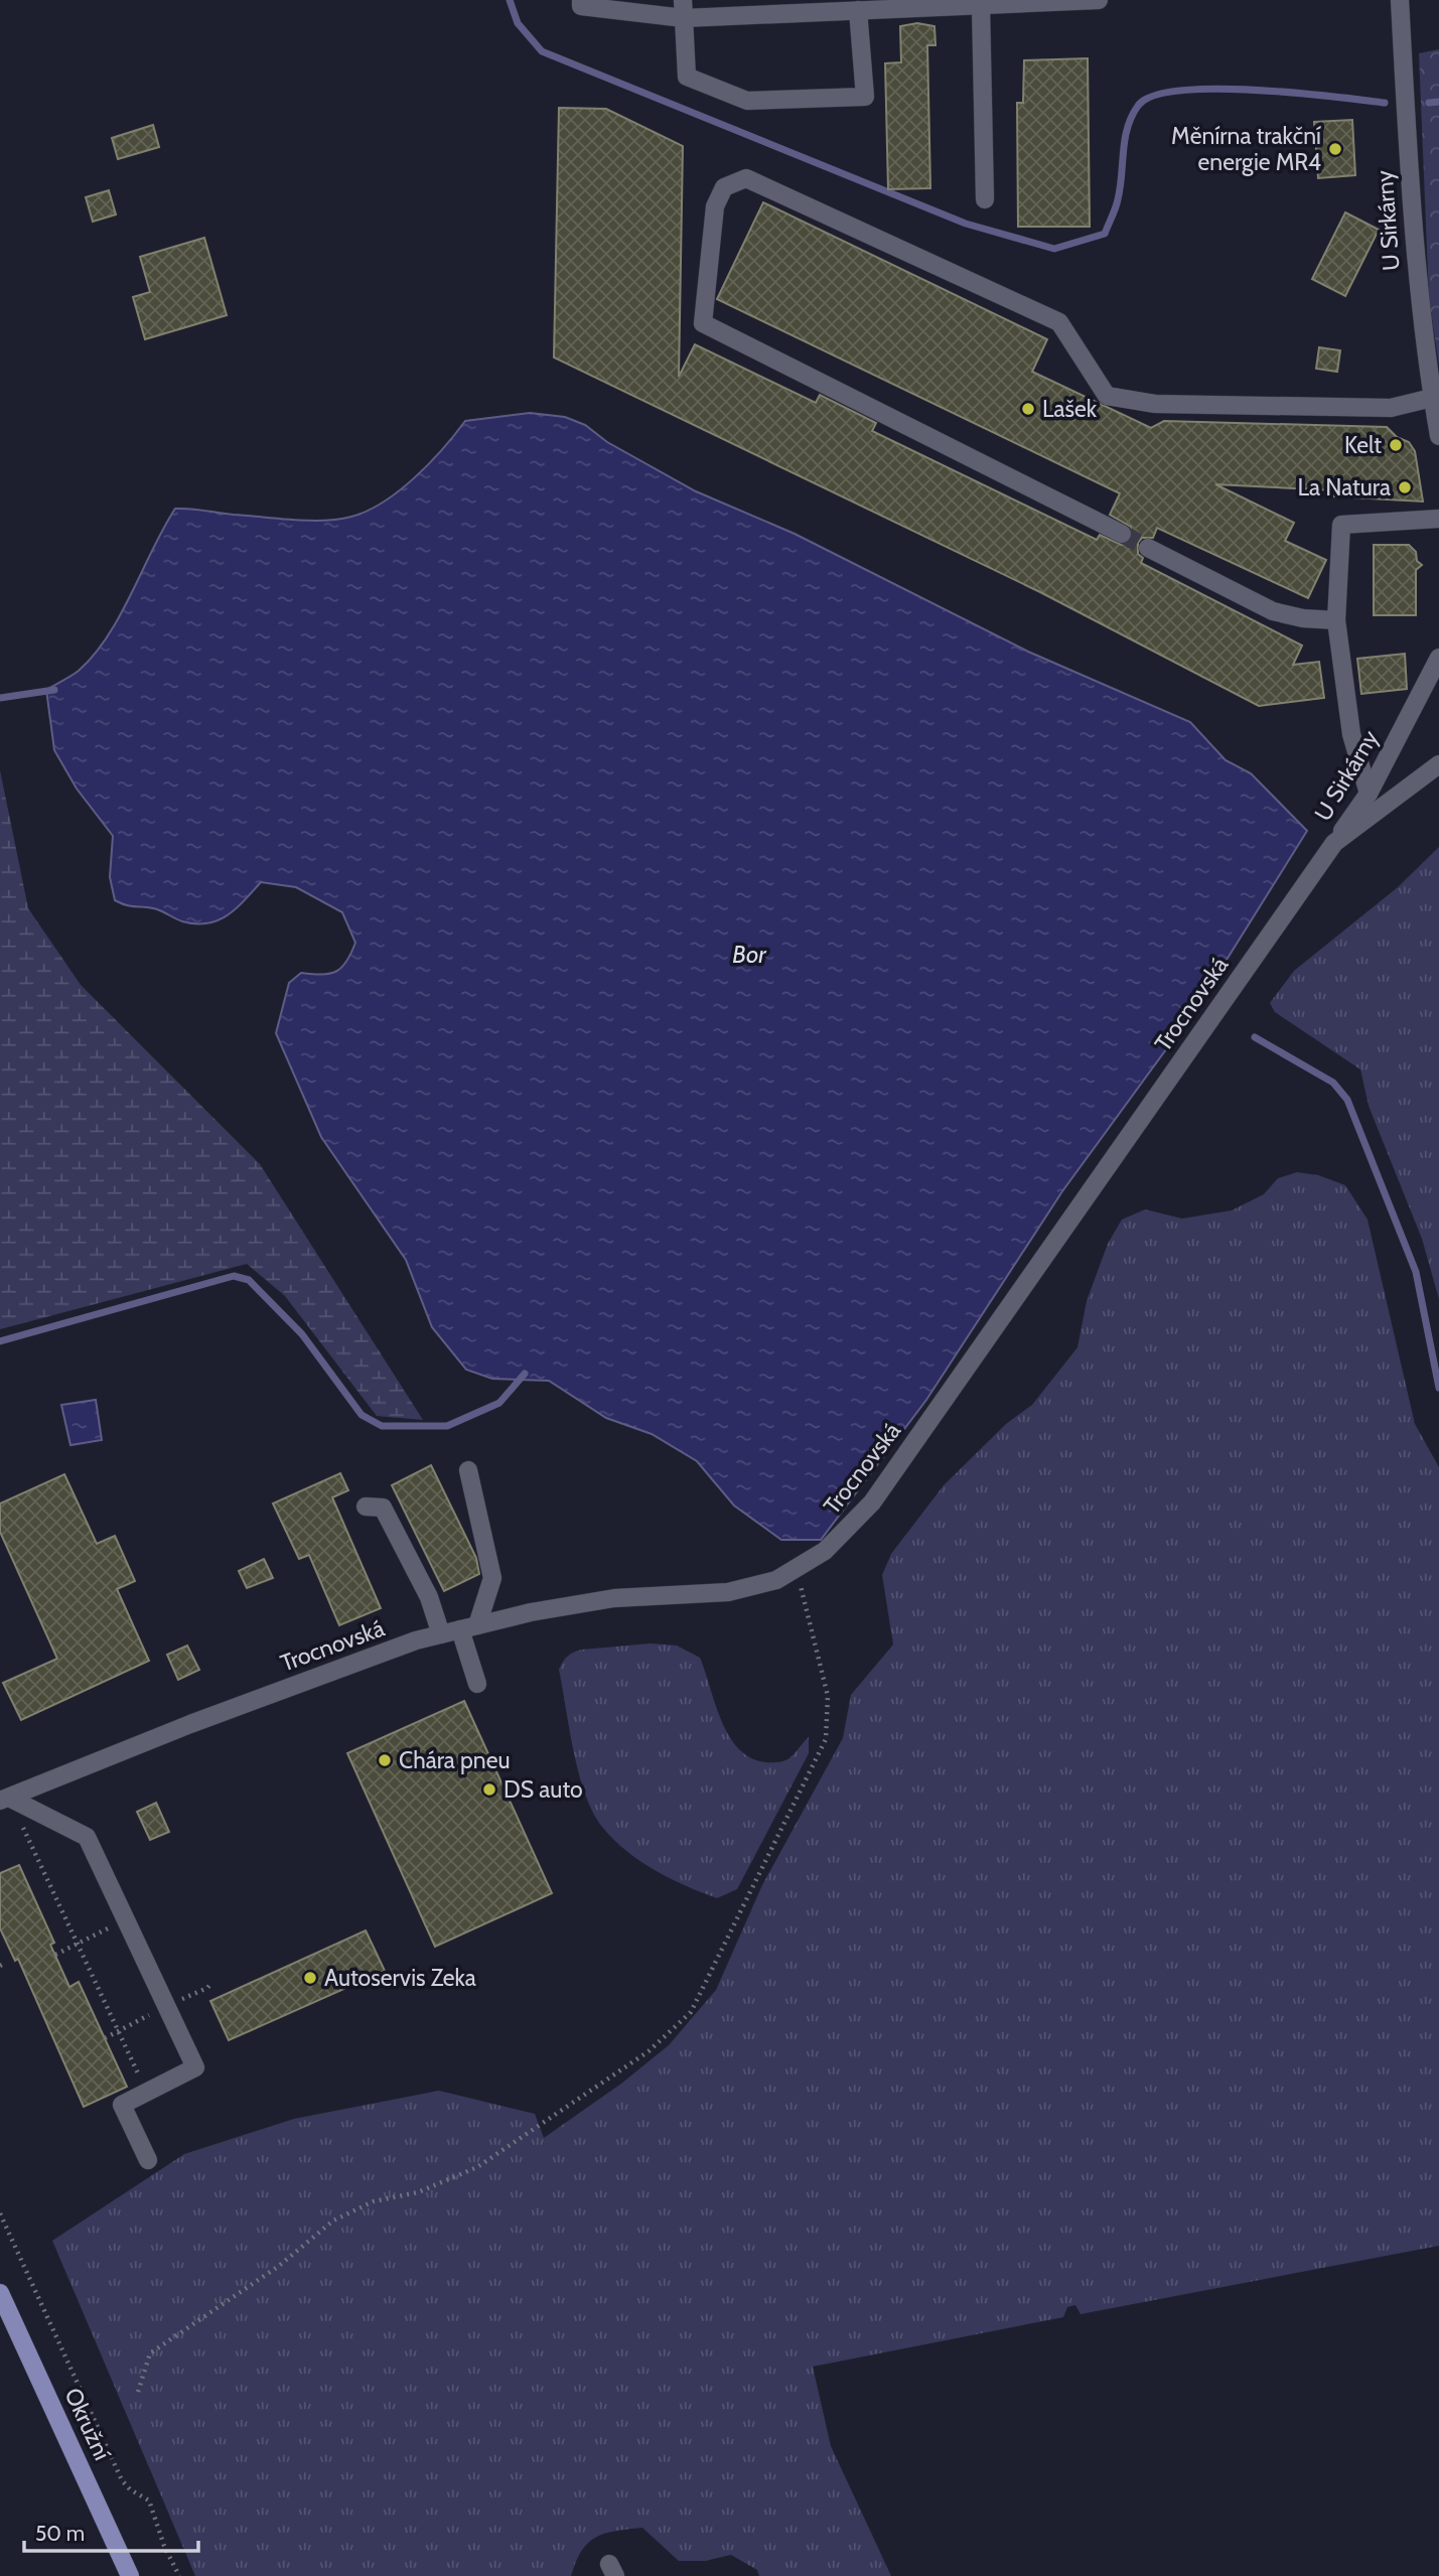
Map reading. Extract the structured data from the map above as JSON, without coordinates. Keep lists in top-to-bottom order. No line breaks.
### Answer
{"streets":{"main road":["Okružní"],"street":["U Sirkárny","Trocnovská"]},"crossings":[["U Sirkárny","Trocnovská"]],"water":["Bor"],"places":["Měnírna trakční energie MR4","Lašek","Kelt","La Natura","Chára pneu","DS auto","Autoservis Zeka"],"scale_bar":"50 m"}
